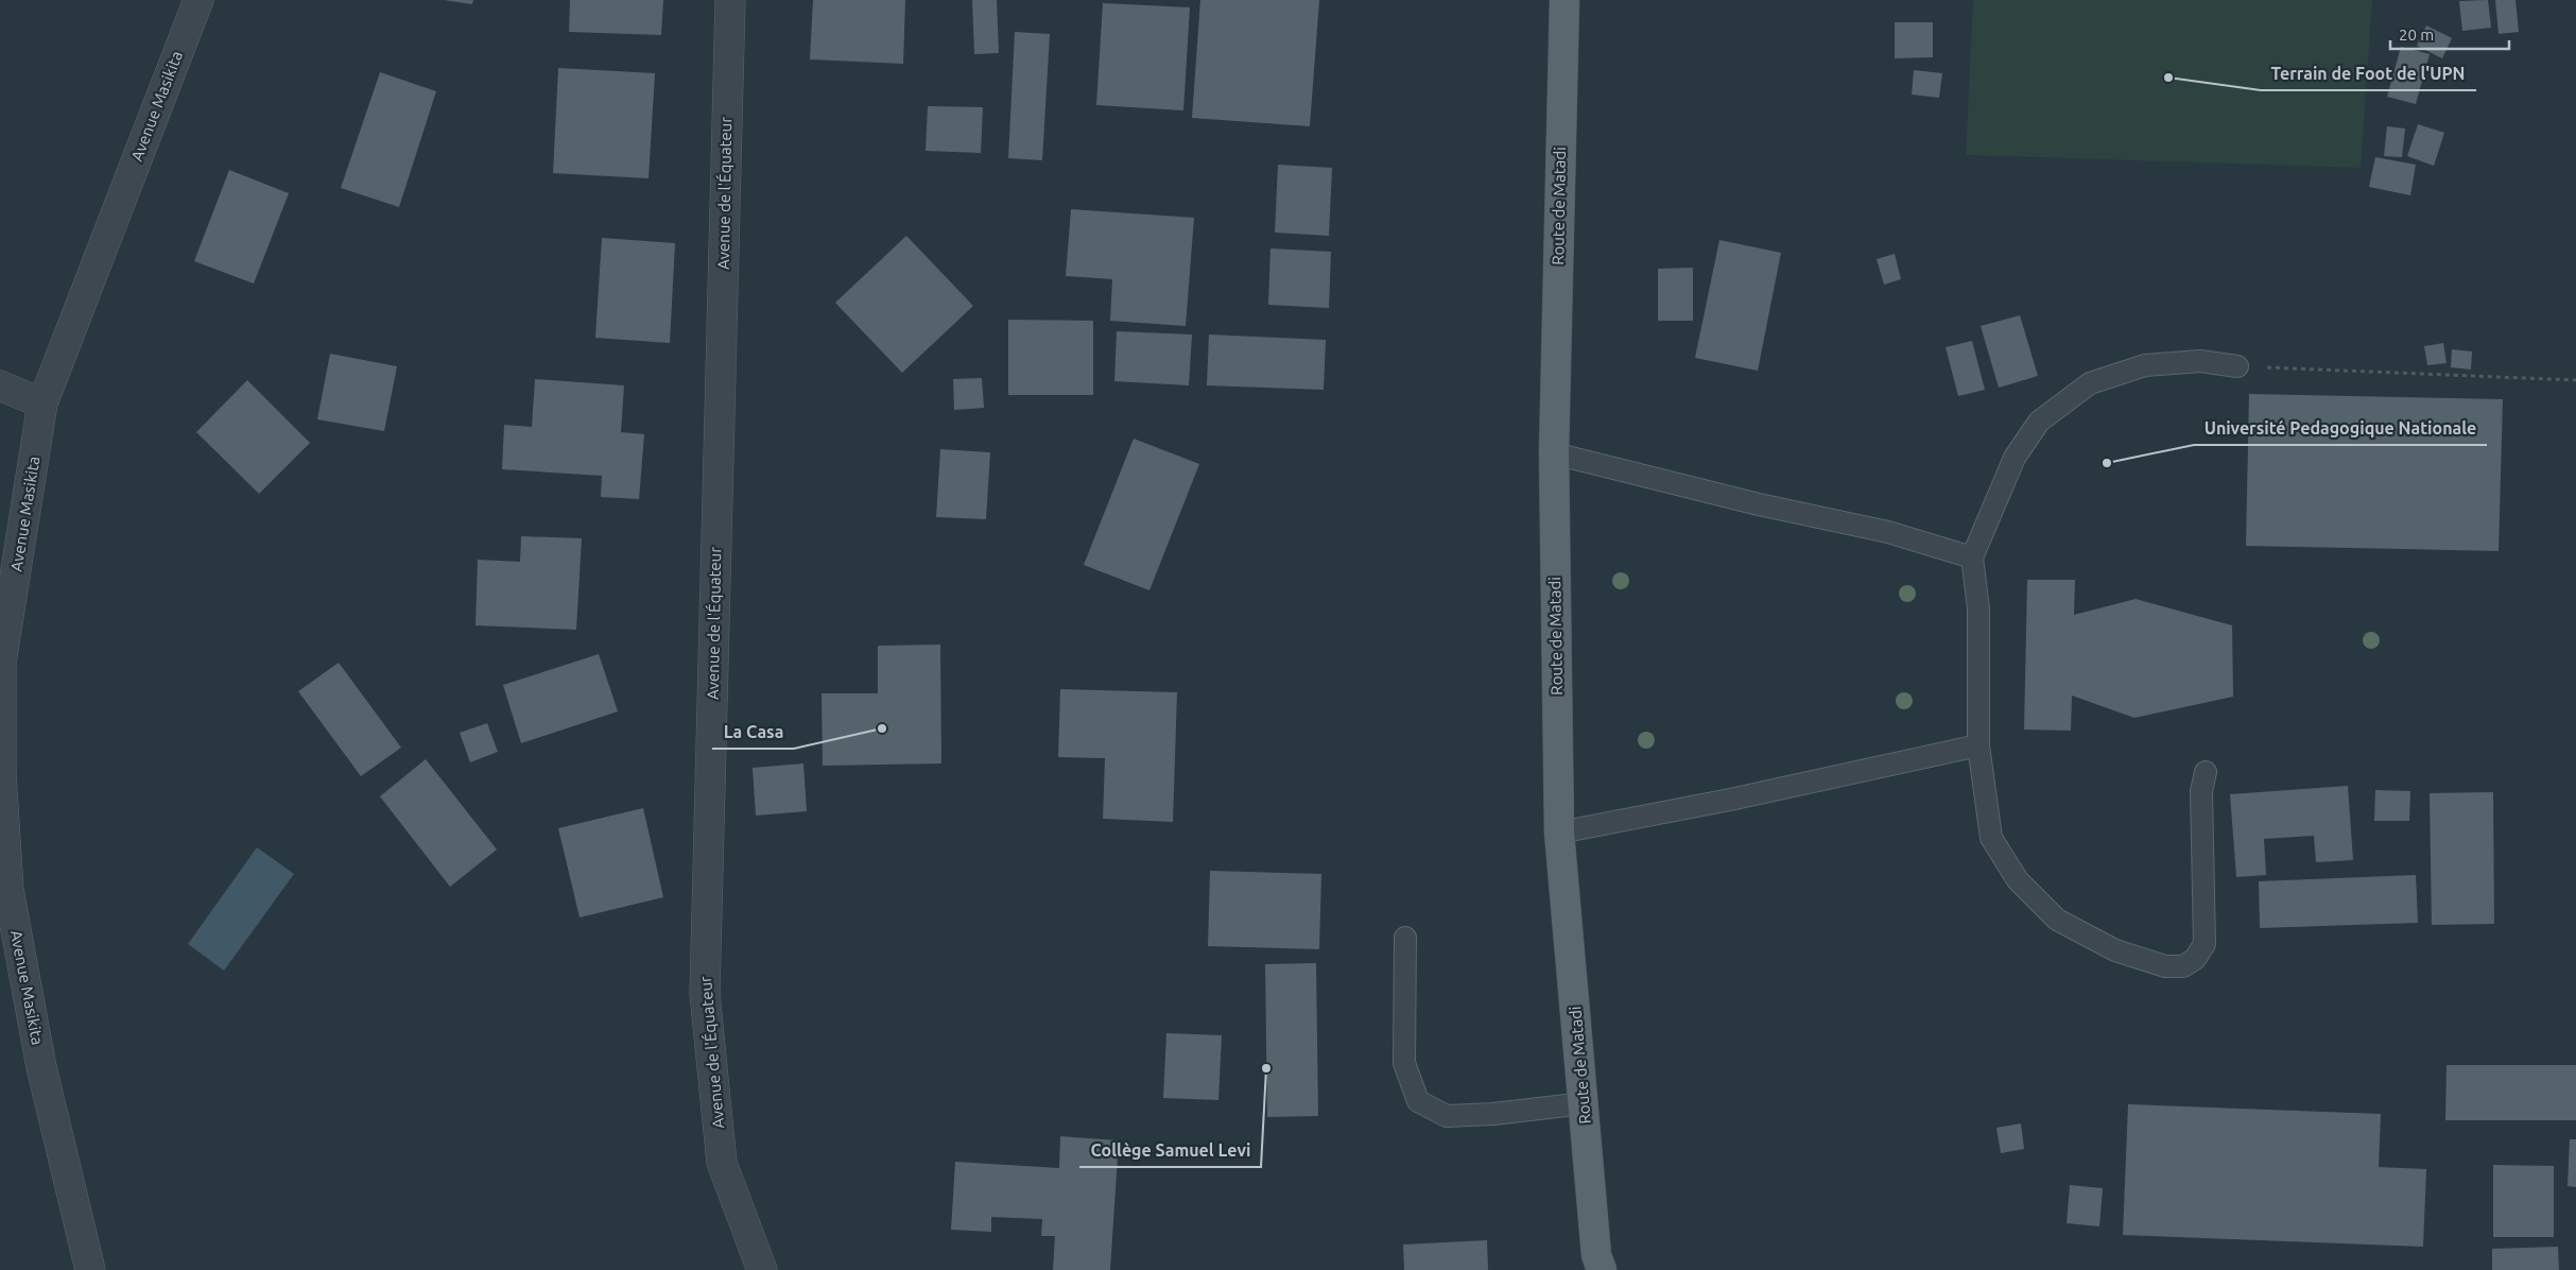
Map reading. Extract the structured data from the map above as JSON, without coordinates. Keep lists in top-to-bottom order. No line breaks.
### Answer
{"streets":{"main road":["Route de Matadi"],"street":["Avenue Masikita","Avenue de l'Équateur"]},"places":["Terrain de Foot de l'UPN","Université Pedagogique Nationale","La Casa","Collège Samuel Levi"],"scale_bar":"20 m"}
